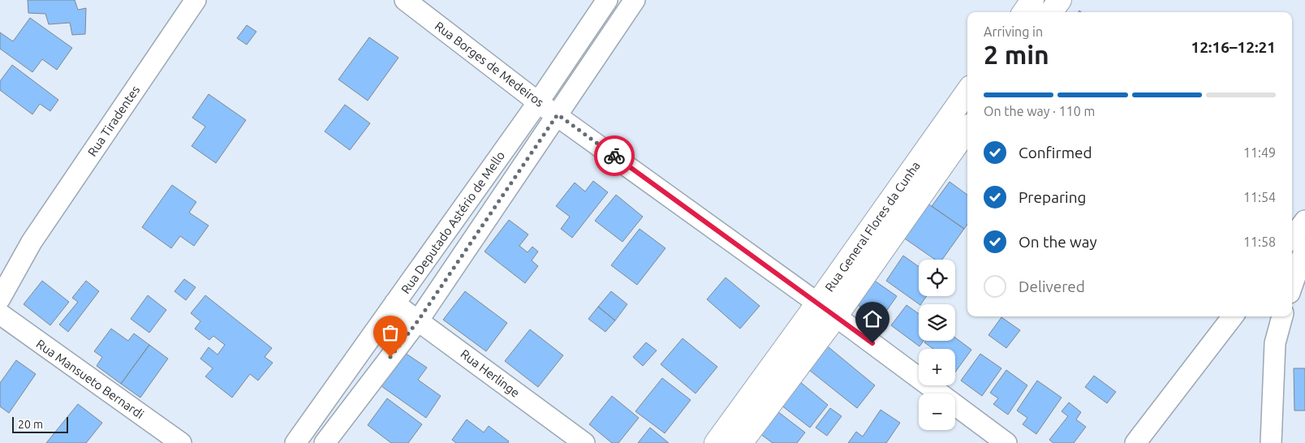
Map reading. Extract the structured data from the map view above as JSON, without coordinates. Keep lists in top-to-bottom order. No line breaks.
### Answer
{"streets":{"street":["Rua Borges de Medeiros","Rua Tiradentes","Rua Deputado Astério de Mello","Rua General Flores da Cunha","Rua Herlinge","Rua Mansueto Bernardi"]},"crossings":[["Rua Borges de Medeiros","Rua Deputado Astério de Mello"],["Rua Borges de Medeiros","Rua General Flores da Cunha"],["Rua Deputado Astério de Mello","Rua Herlinge"]],"scale_bar":"20 m","page":{"heading":["2 min","Arriving in","12:16–12:21"],"bar":"On the way · 110 m","list":[["Confirmed","11:49"],["Preparing","11:54"],["On the way","11:58"],"Delivered"],"map_buttons":["+","−"],"scale":"20 m"}}
